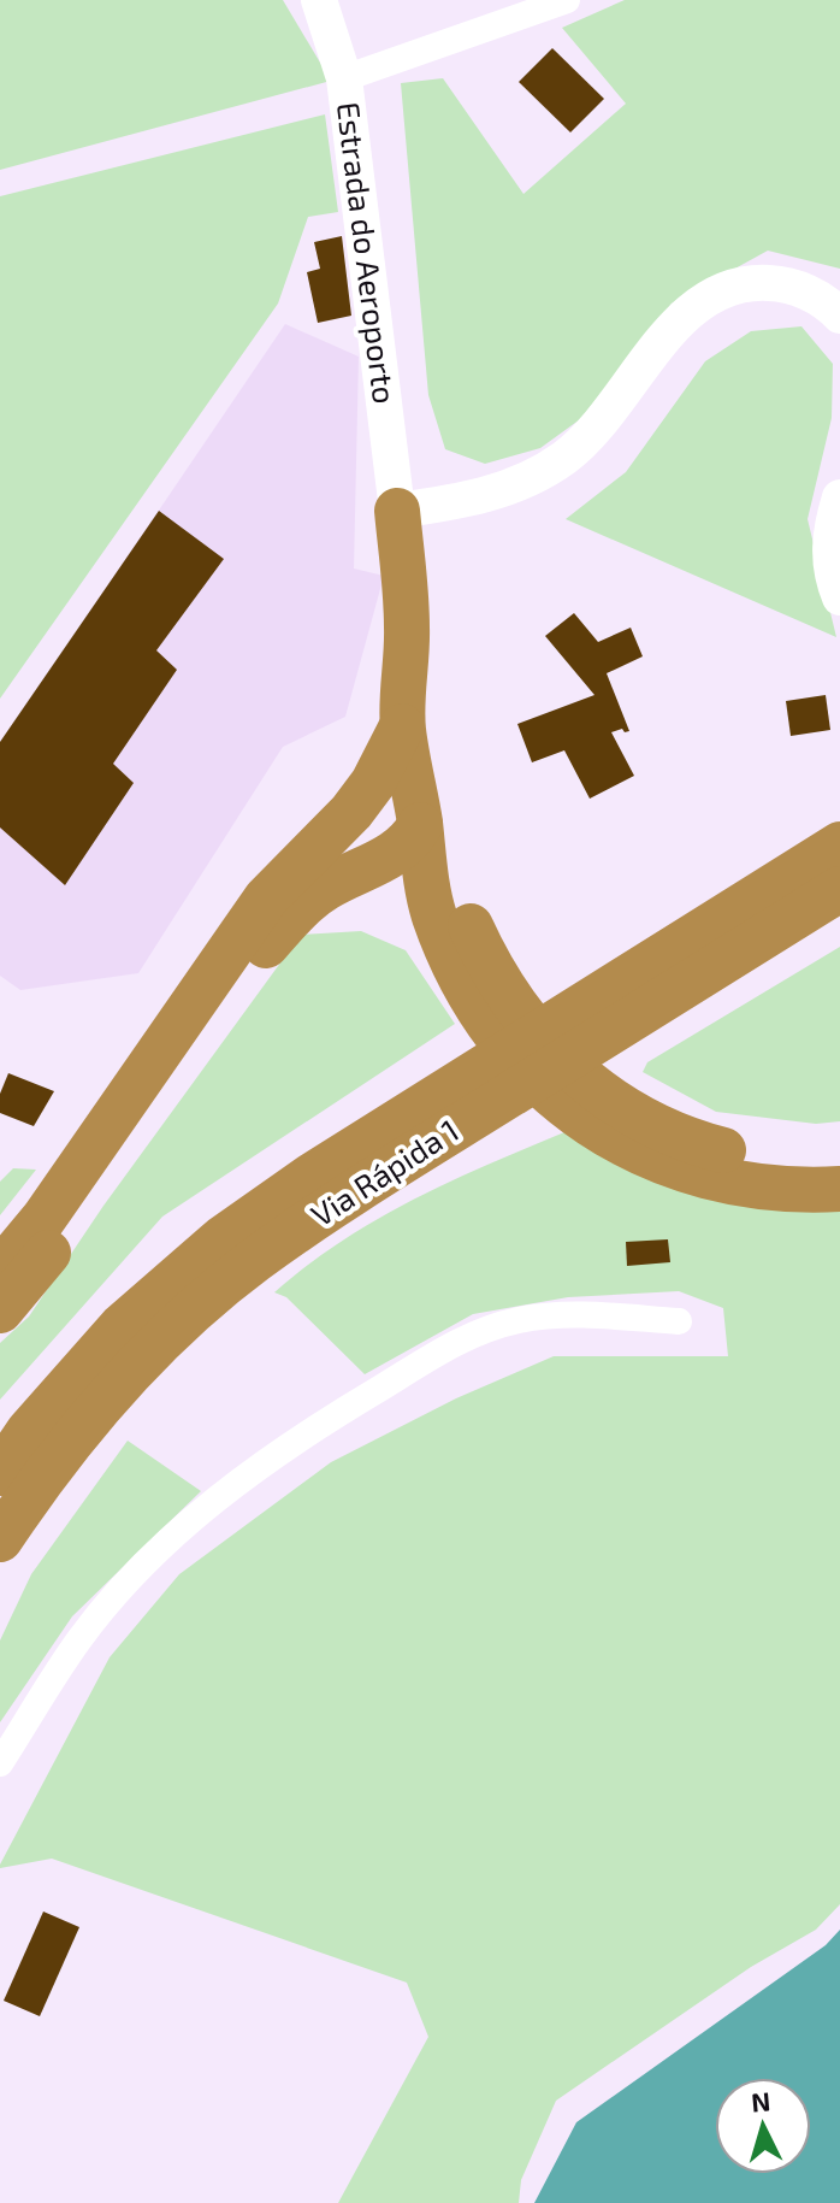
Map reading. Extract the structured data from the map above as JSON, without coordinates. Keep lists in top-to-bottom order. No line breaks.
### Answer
{"streets":{"highway":["Via Rápida 1"],"main road":["Estrada do Aeroporto"]},"north":"top"}
